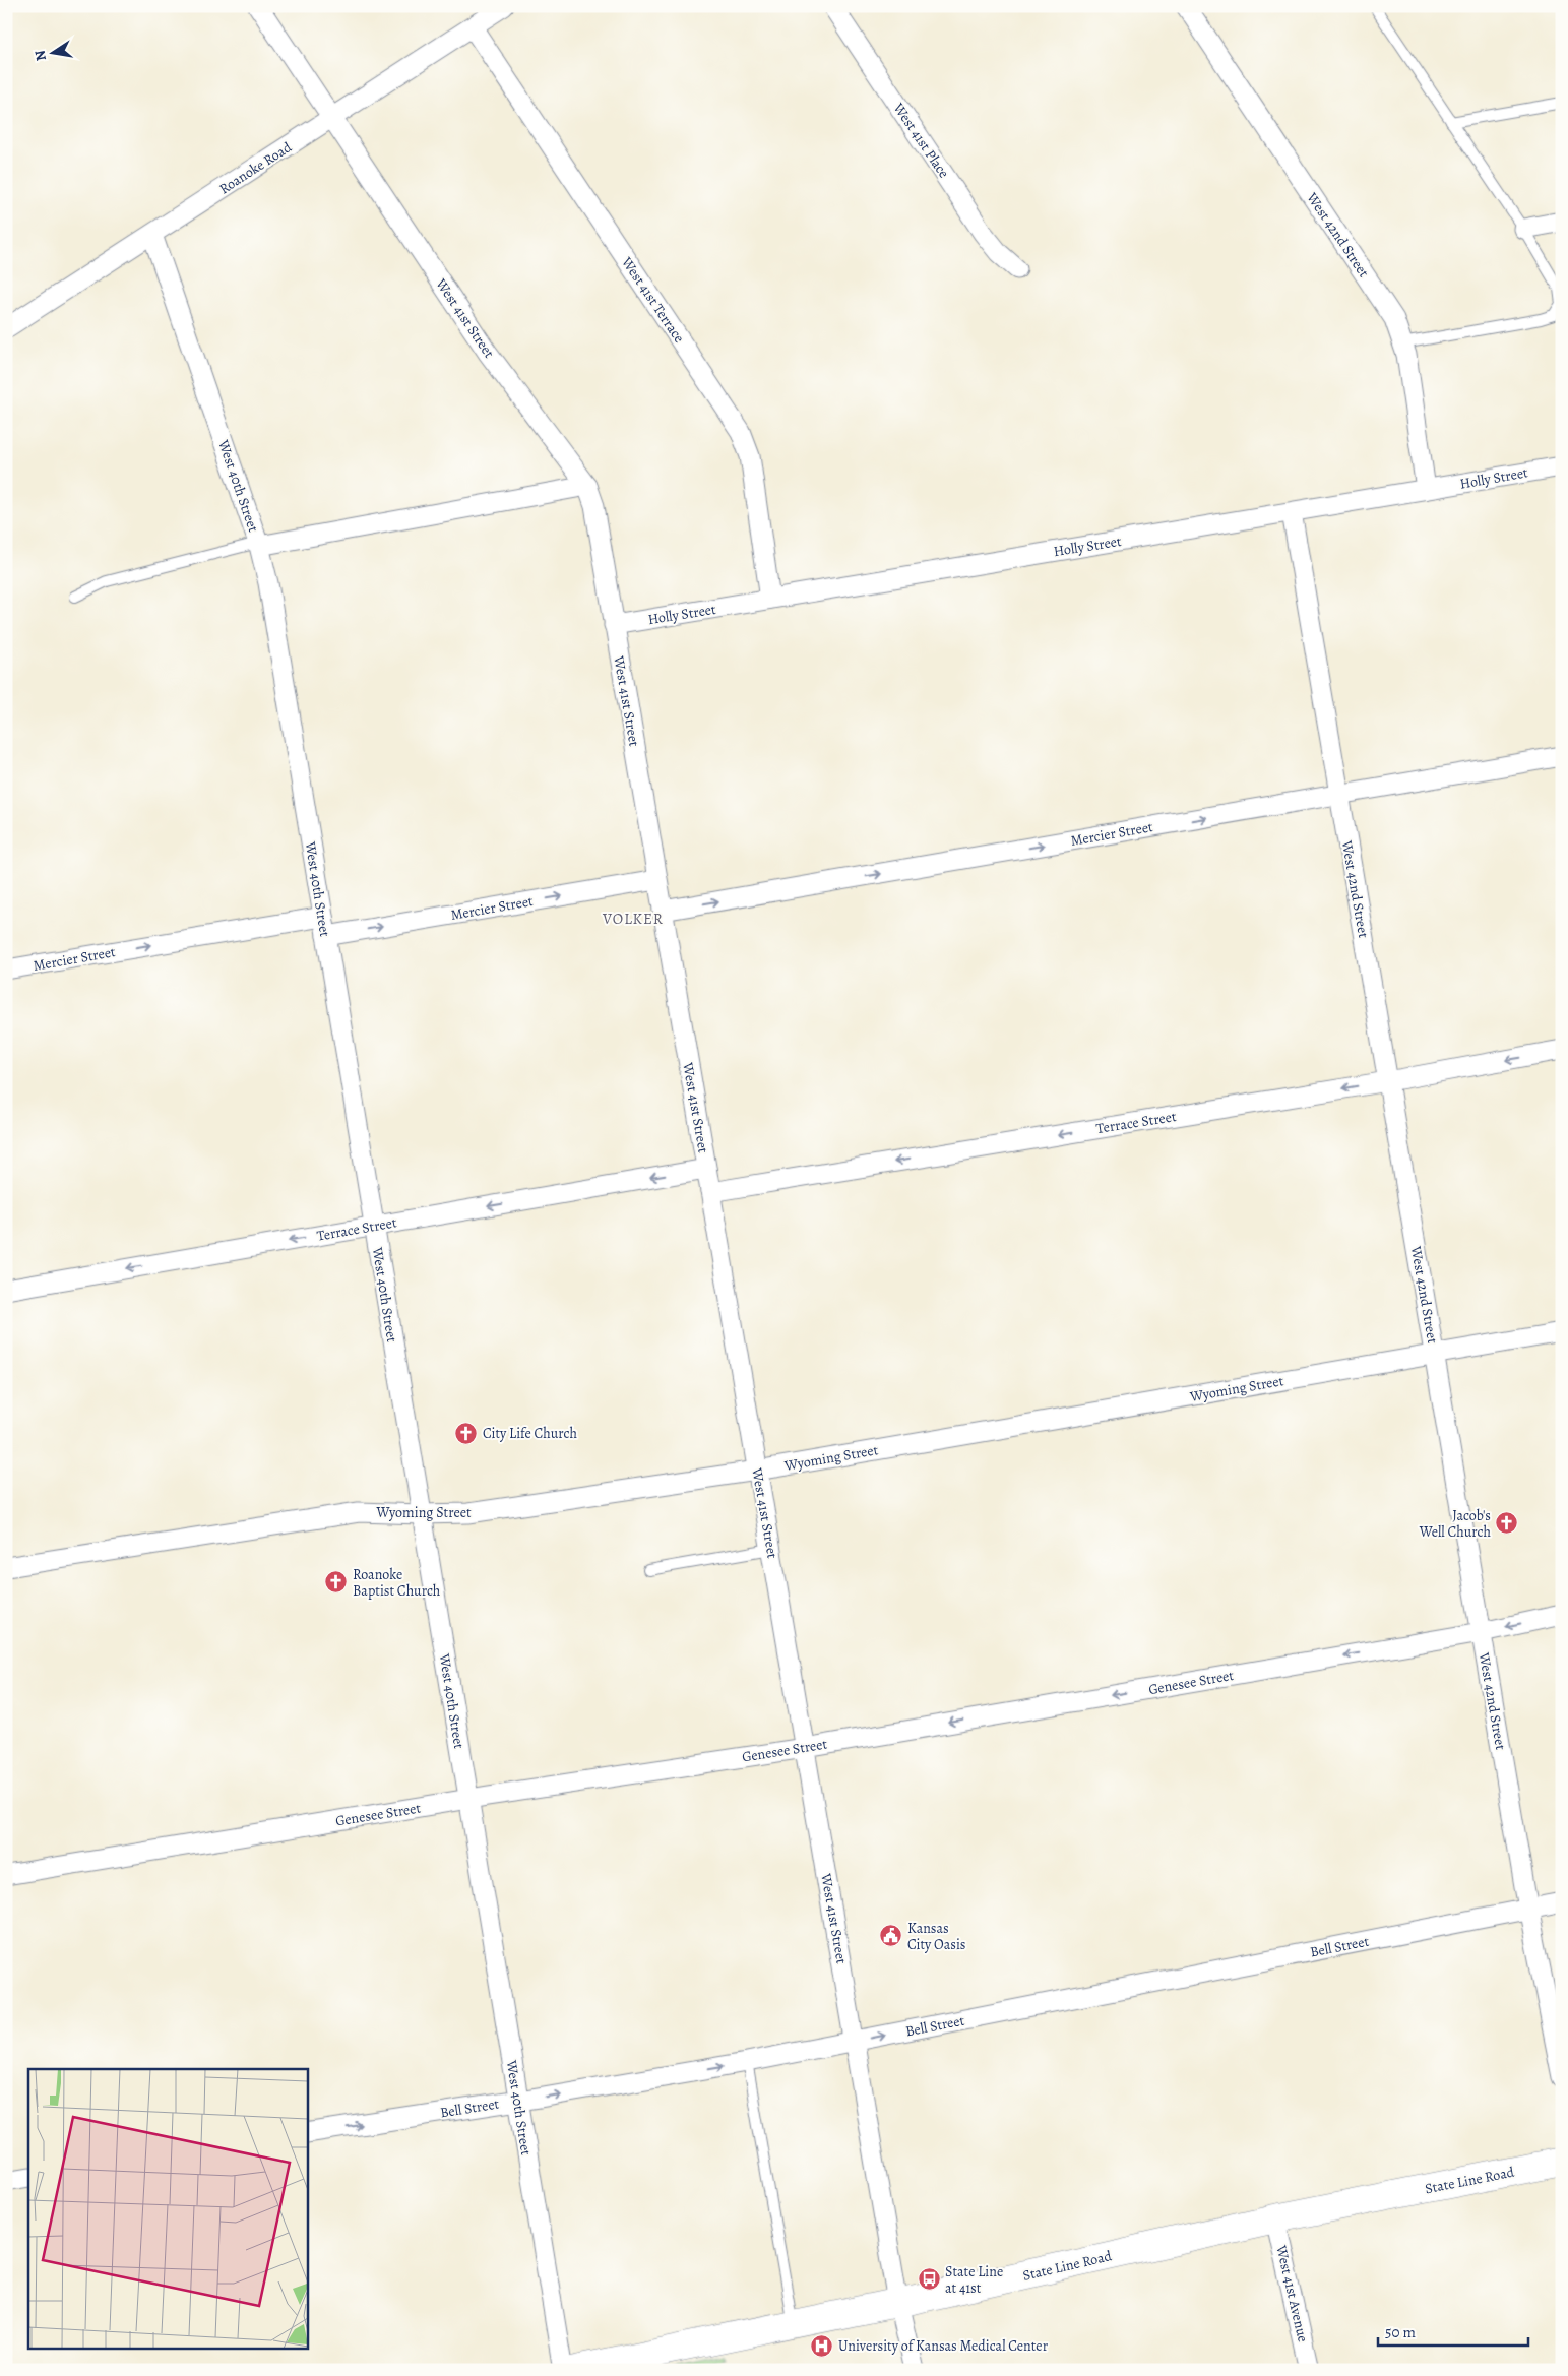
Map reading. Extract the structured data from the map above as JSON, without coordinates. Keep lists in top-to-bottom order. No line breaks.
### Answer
{"streets":{"street":["West 41st Place","Roanoke Road","West 42nd Street","West 41st Terrace","West 41st Street","Holly Street","West 40th Street","Mercier Street","Terrace Street","Wyoming Street","Genesee Street","Bell Street","State Line Road","West 41st Avenue"]},"crossings":[["Roanoke Road","West 41st Terrace"],["Roanoke Road","West 41st Street"],["Roanoke Road","West 40th Street"],["West 42nd Street","Holly Street"],["West 42nd Street","Mercier Street"],["West 42nd Street","Terrace Street"],["West 42nd Street","Wyoming Street"],["West 42nd Street","Genesee Street"],["West 42nd Street","Bell Street"],["West 41st Terrace","Holly Street"],["West 41st Street","Holly Street"],["West 41st Street","Mercier Street"],["West 41st Street","Terrace Street"],["West 41st Street","Wyoming Street"],["West 41st Street","Genesee Street"],["West 41st Street","Bell Street"],["West 41st Street","State Line Road"],["West 40th Street","Mercier Street"],["West 40th Street","Terrace Street"],["West 40th Street","Wyoming Street"],["West 40th Street","Genesee Street"],["West 40th Street","Bell Street"],["State Line Road","West 41st Avenue"]],"one_way":["Mercier Street","Terrace Street","Genesee Street","Bell Street"],"districts":["VOLKER"],"places":{"church":["City Life Church","Jacob's Well Church","Roanoke Baptist Church"],"public building":["Kansas City Oasis"],"bus stop":["State Line at 41st"],"hospital":["University of Kansas Medical Center"]},"scale_bar":"50 m","north":"left"}
